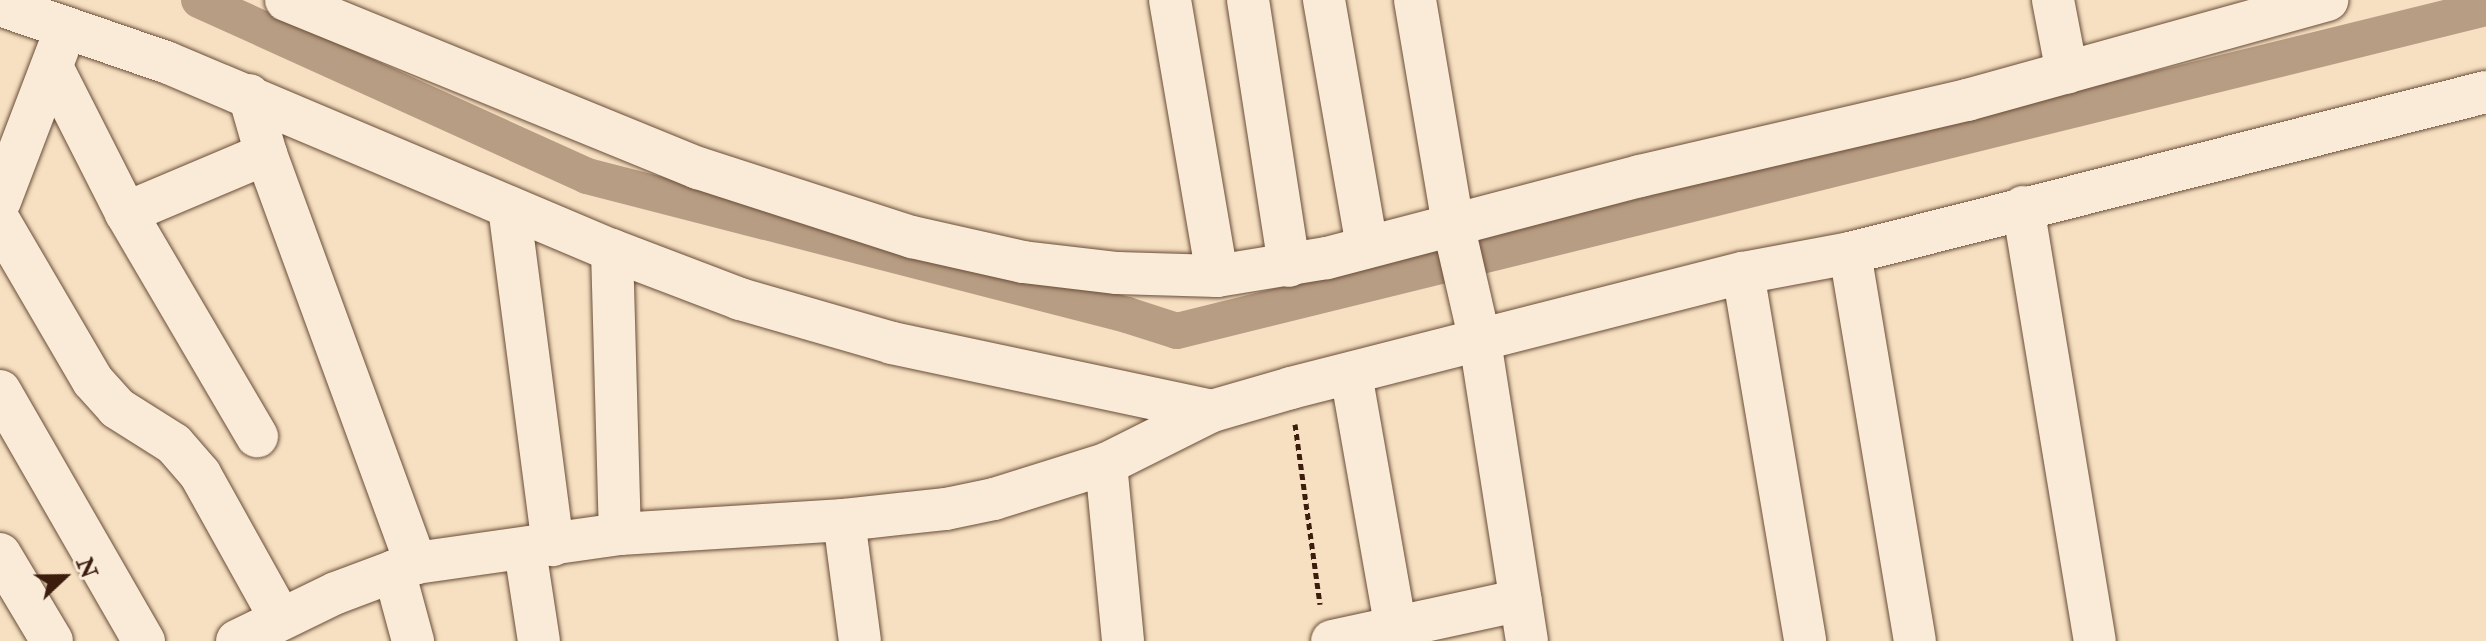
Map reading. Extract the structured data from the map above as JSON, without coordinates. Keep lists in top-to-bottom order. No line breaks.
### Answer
{"north":"right"}
